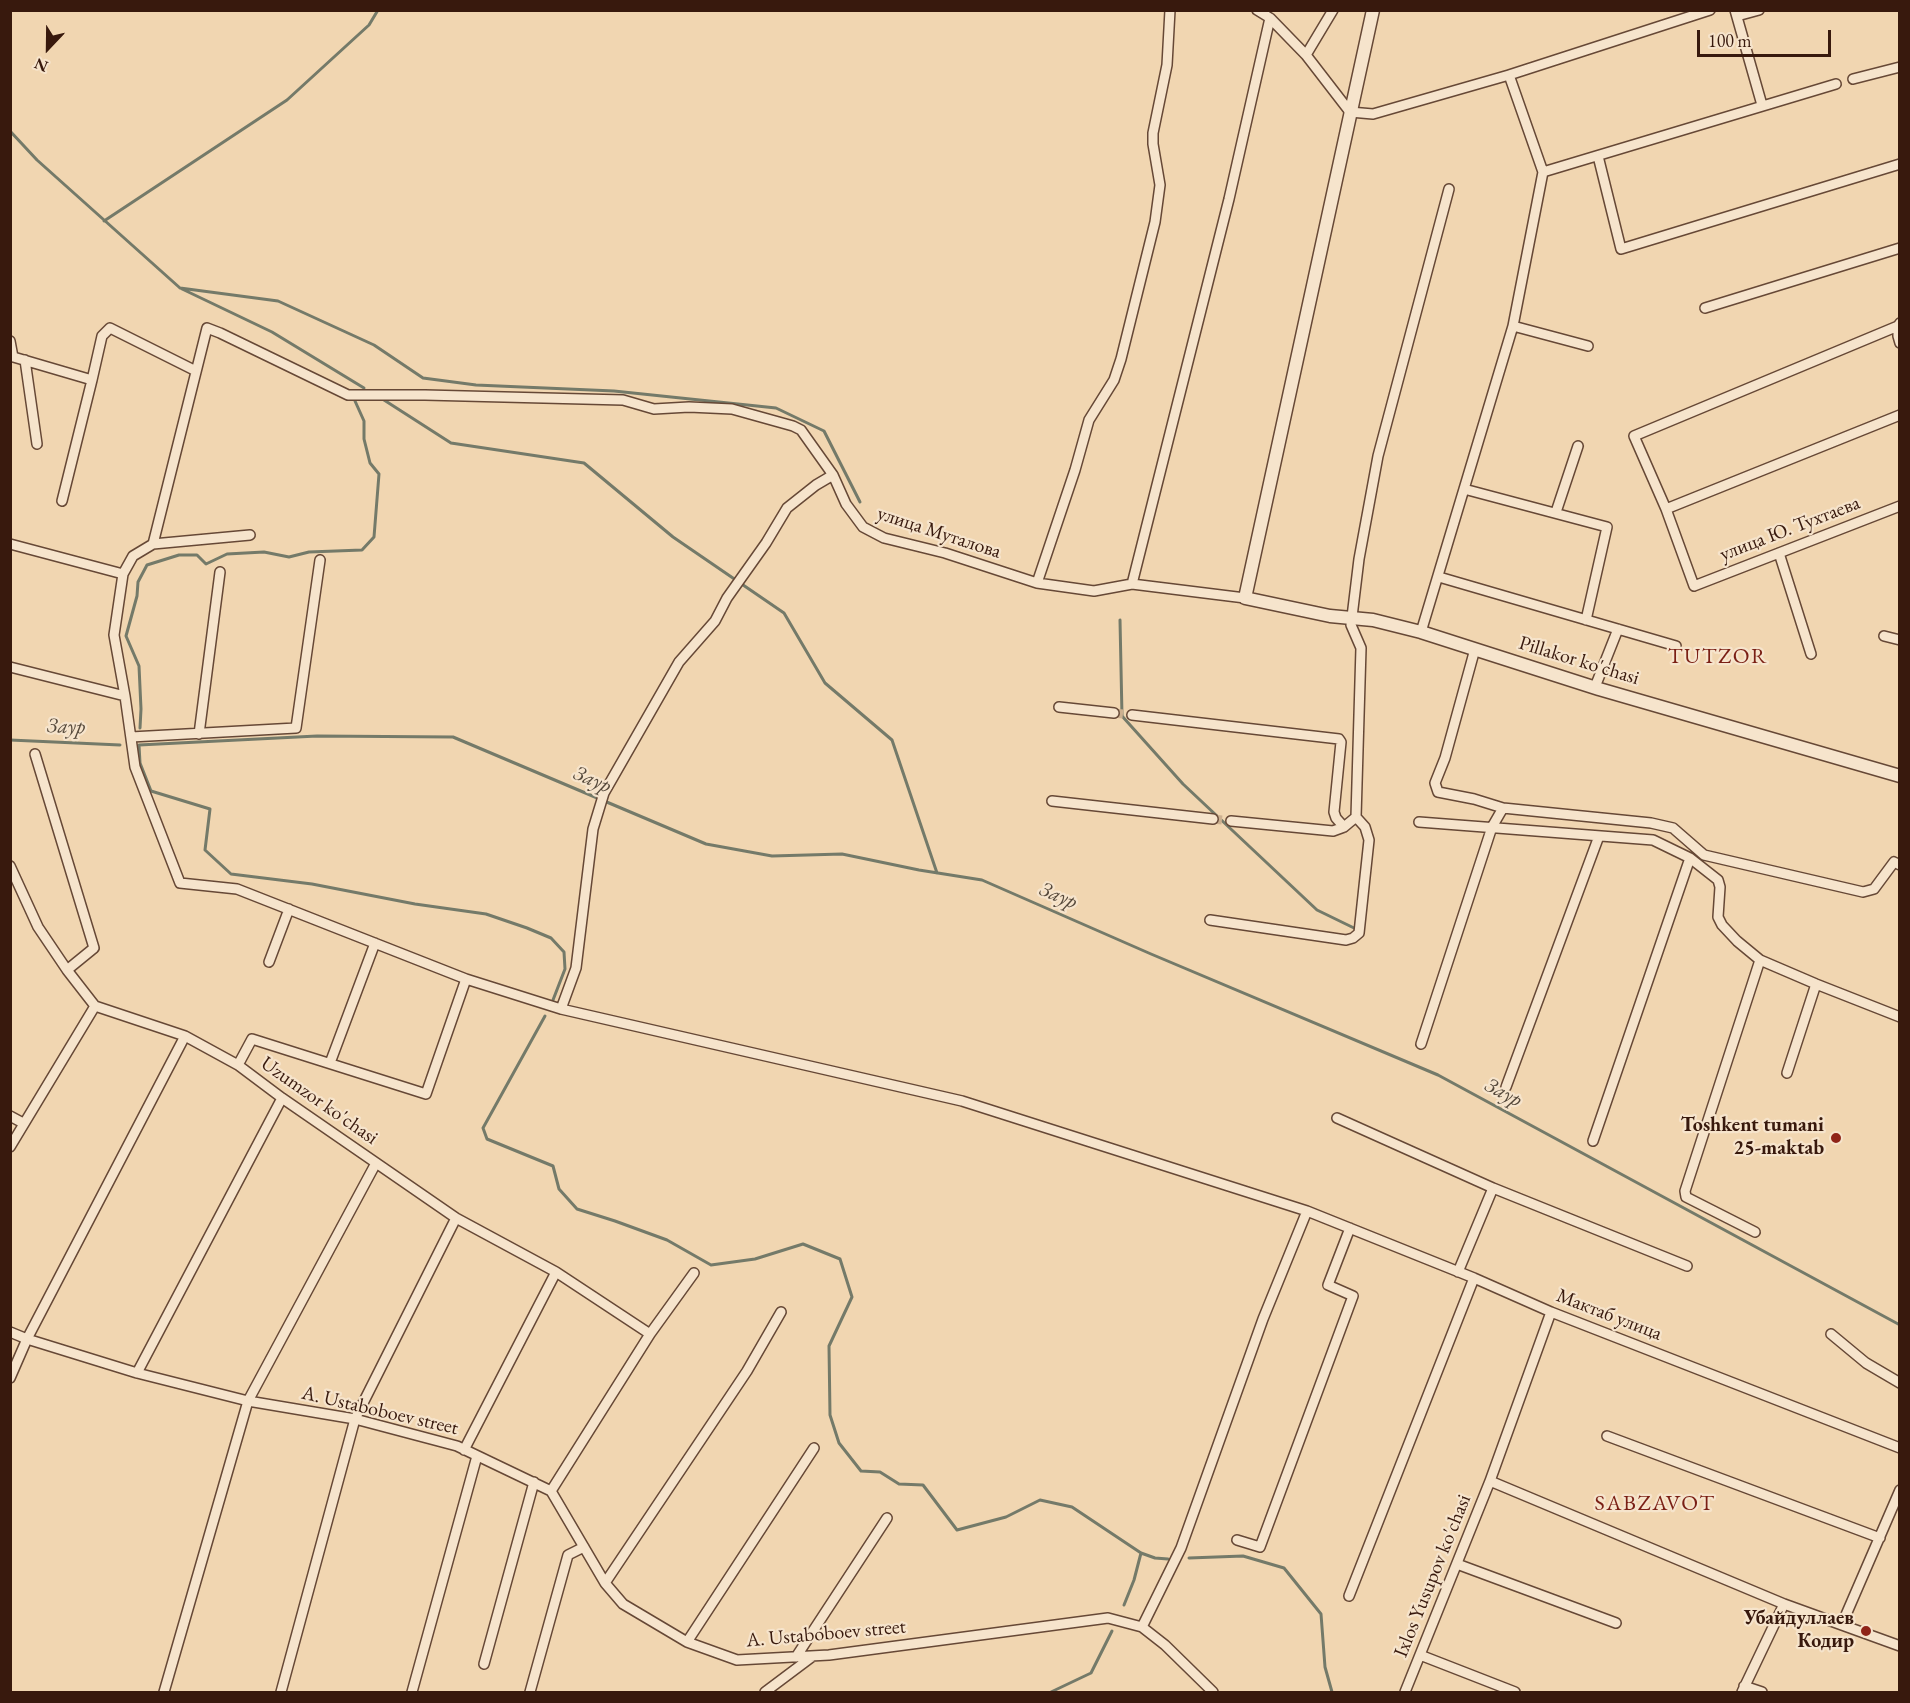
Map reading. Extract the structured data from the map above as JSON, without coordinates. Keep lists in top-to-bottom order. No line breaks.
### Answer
{"streets":{"street":["улица Ю. Тухтаева","улица Муталова","Pillakor ko'chasi","Uzumzor ko'chasi","Мактаб улица","A. Ustaboboev street","Ixlos Yusupov ko'chasi"]},"crossings":[["улица Муталова","Pillakor ko'chasi"]],"districts":["TUTZOR","SABZAVOT"],"water":["Заур"],"places":["Toshkent tumani 25-maktab","Убайдуллаев Кодир"],"scale_bar":"100 m","north":"bottom"}
